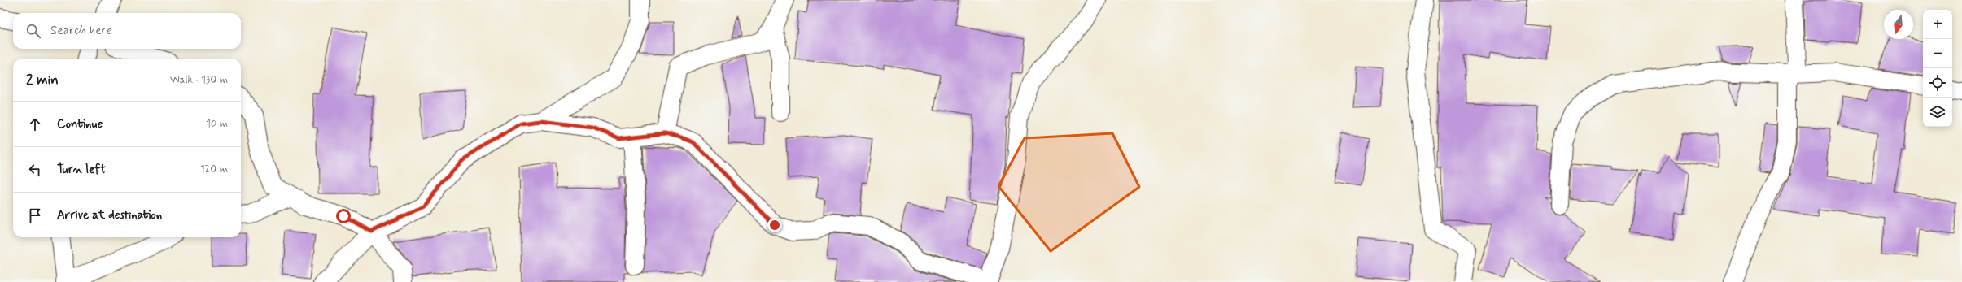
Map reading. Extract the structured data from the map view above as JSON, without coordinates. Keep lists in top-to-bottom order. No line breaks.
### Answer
{"north":"bottom","page":{"map_buttons":["+","−"],"search":"Search here","heading":["2 min","Walk · 130 m"],"list":[["Continue","10 m"],["Turn left","120 m"],"Arrive at destination"]}}
